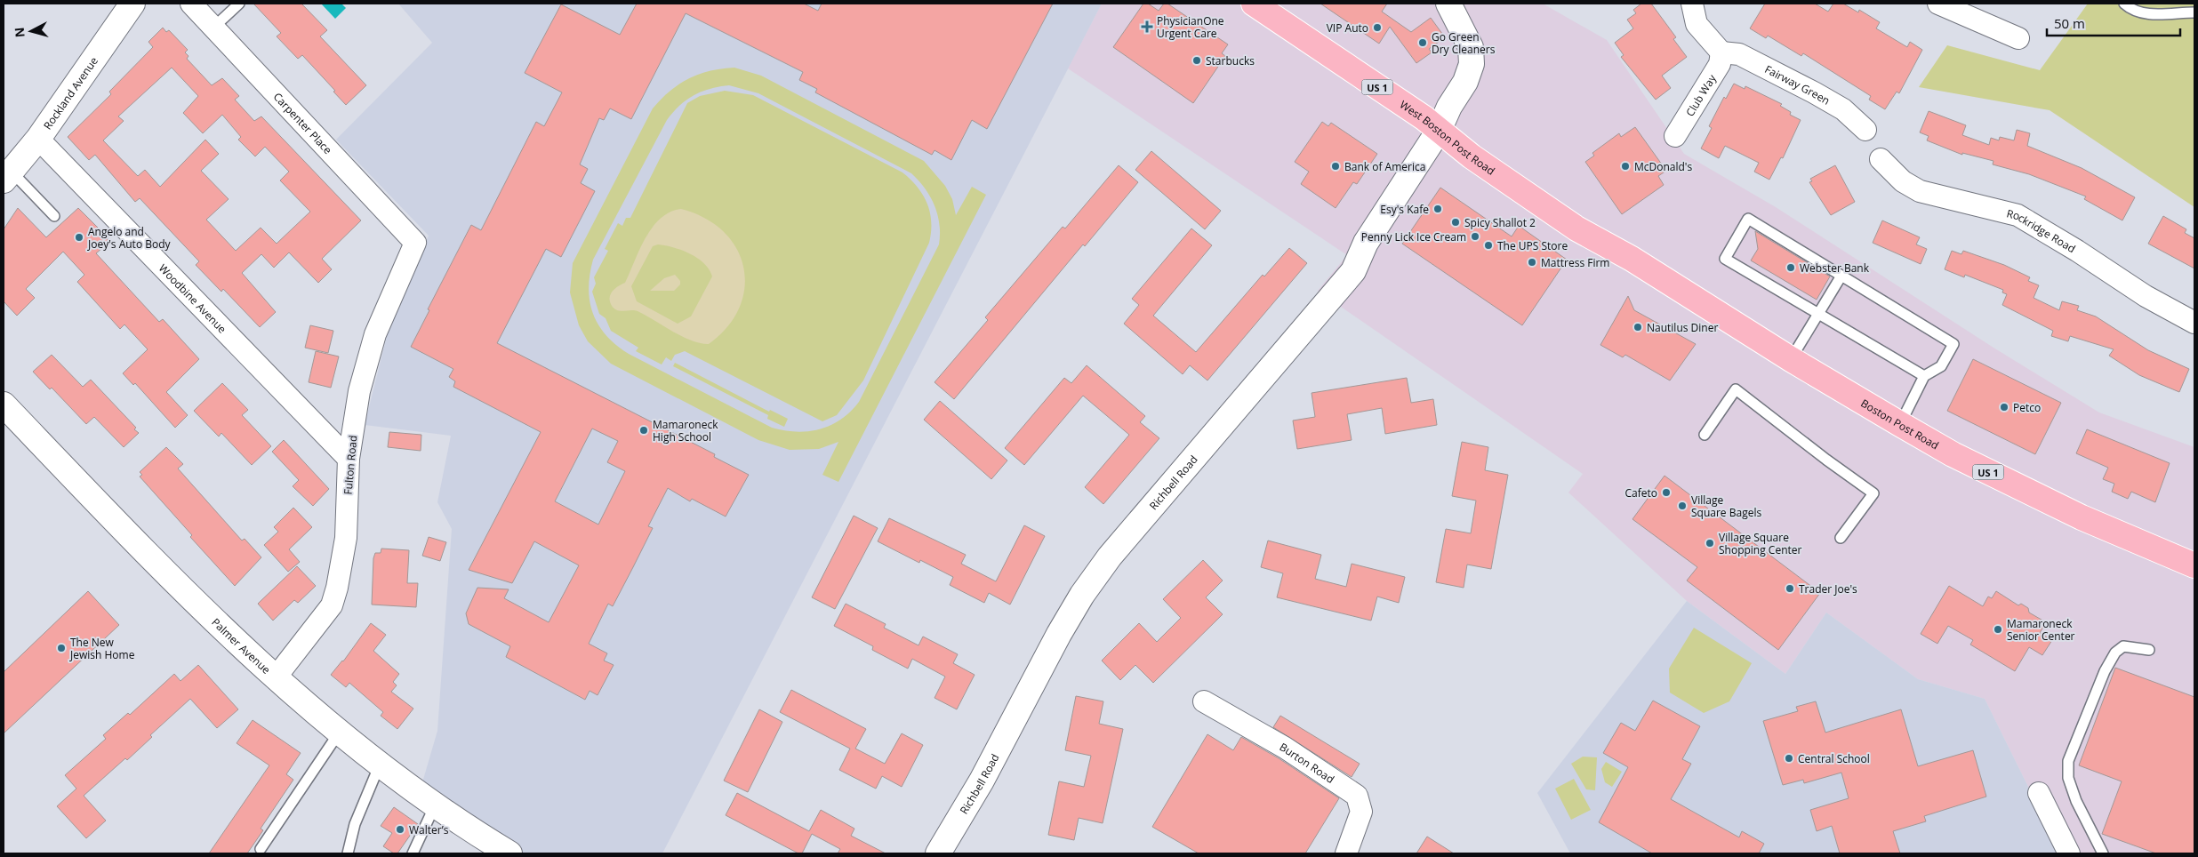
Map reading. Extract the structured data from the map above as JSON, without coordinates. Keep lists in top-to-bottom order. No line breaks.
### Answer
{"streets":{"main road":["US 1","West Boston Post Road","Boston Post Road"],"street":["Fairway Green","Rockland Avenue","Club Way","Carpenter Place","Rockridge Road","Woodbine Avenue","Fulton Road","Richbell Road","Palmer Avenue","Burton Road"]},"crossings":[["Fairway Green","Club Way"],["Rockland Avenue","Woodbine Avenue"],["Carpenter Place","Fulton Road"],["West Boston Post Road","Boston Post Road"],["West Boston Post Road","Richbell Road"],["Woodbine Avenue","Fulton Road"],["Fulton Road","Palmer Avenue"]],"places":{"health":["PhysicianOne Urgent Care"],"other":["VIP Auto","Go Green Dry Cleaners","Starbucks","Bank of America","McDonald's","Esy's Kafe","Spicy Shallot 2","Penny Lick Ice Cream","Angelo and Joey's Auto Body","The UPS Store","Mattress Firm","Webster Bank","Nautilus Diner","Petco","Mamaroneck High School","Cafeto","Village Square Bagels","Village Square Shopping Center","Trader Joe's","Mamaroneck Senior Center","The New Jewish Home","Central School","Walter’s"]},"scale_bar":"50 m","north":"left"}
